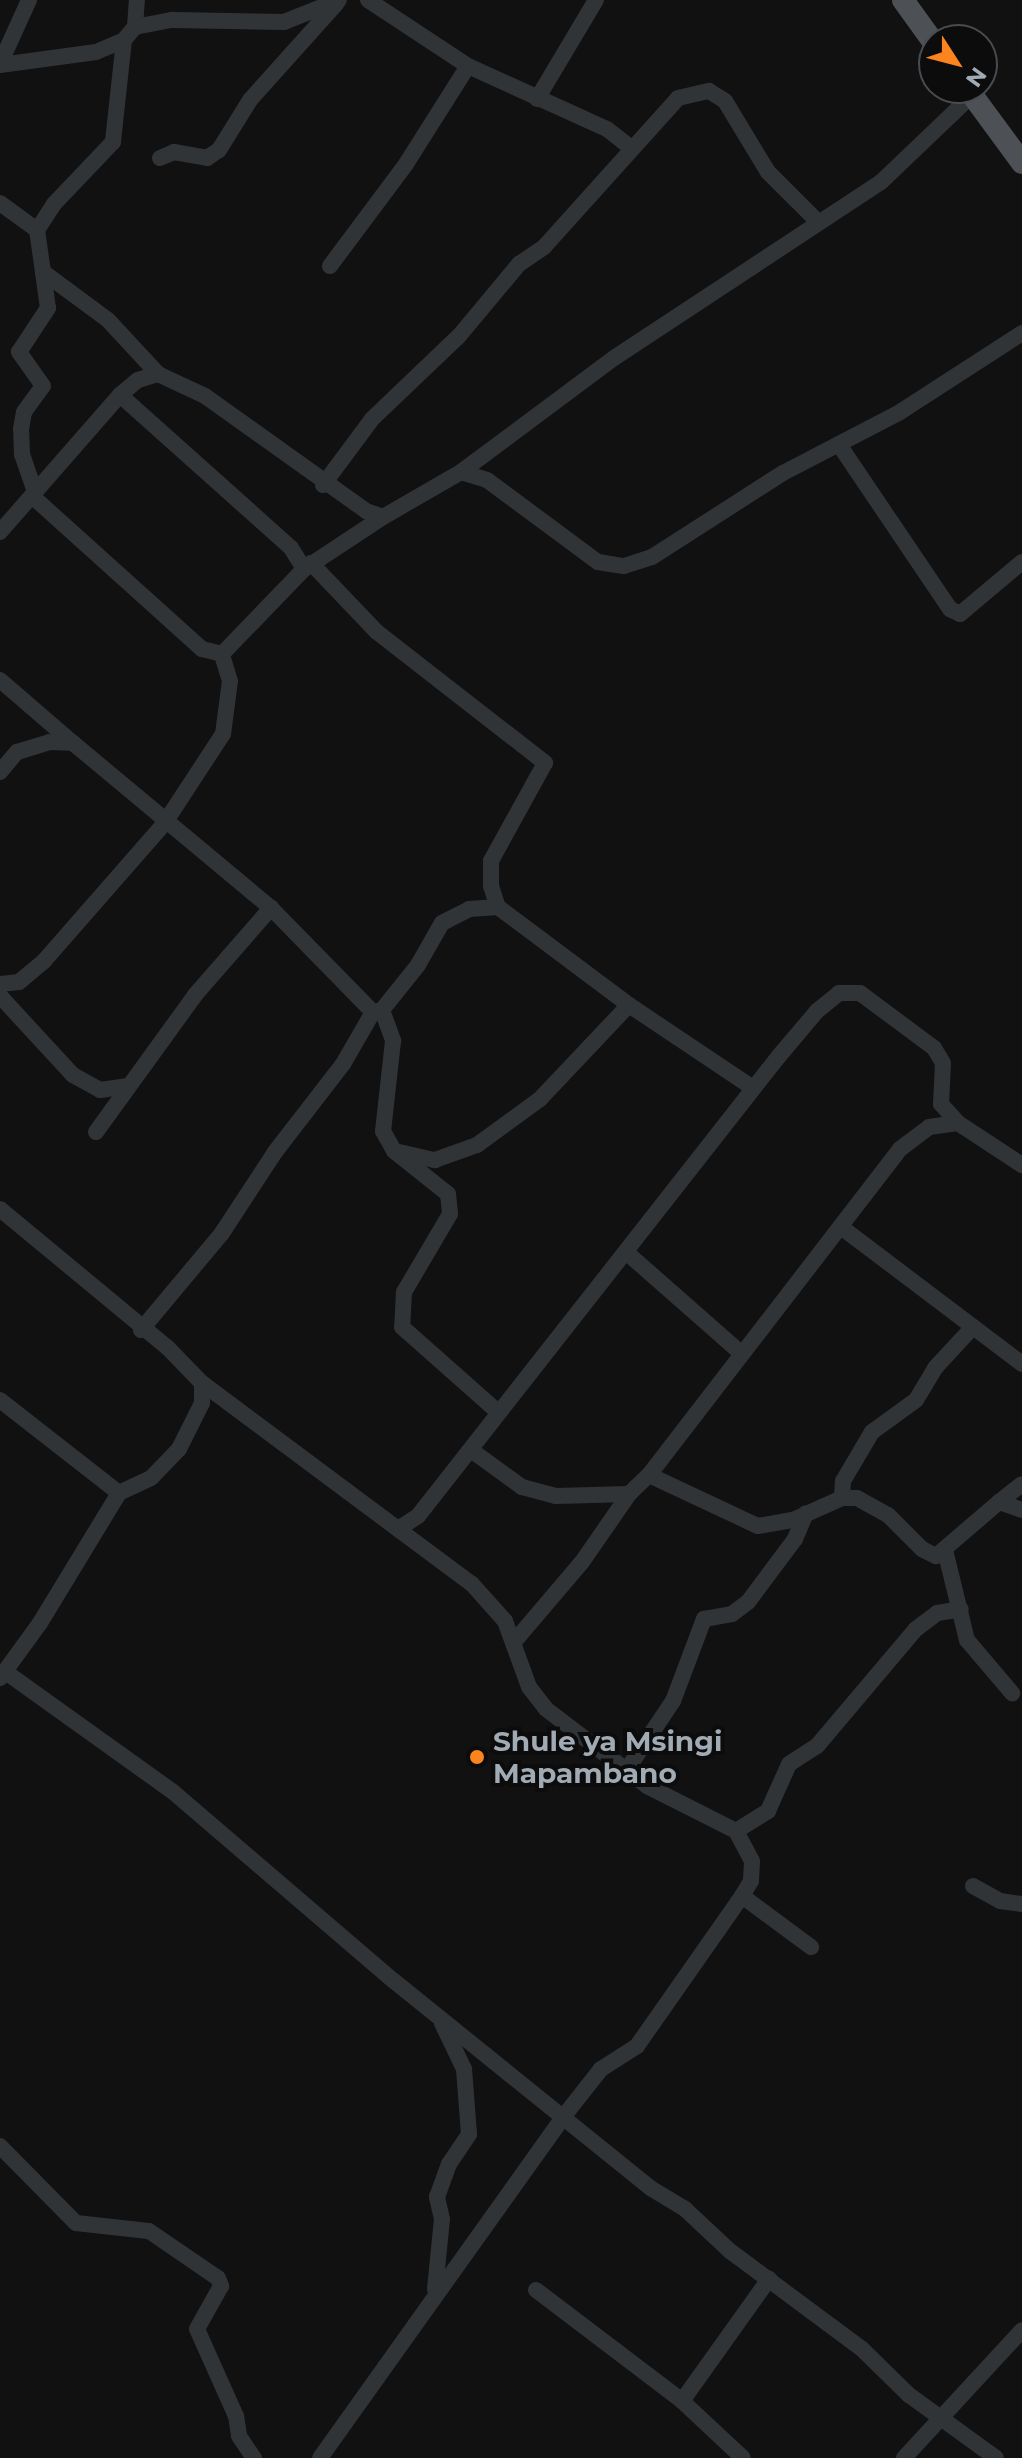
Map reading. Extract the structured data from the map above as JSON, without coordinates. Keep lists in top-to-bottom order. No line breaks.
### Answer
{"places":["Shule ya Msingi Mapambano"],"north":"bottom right"}
